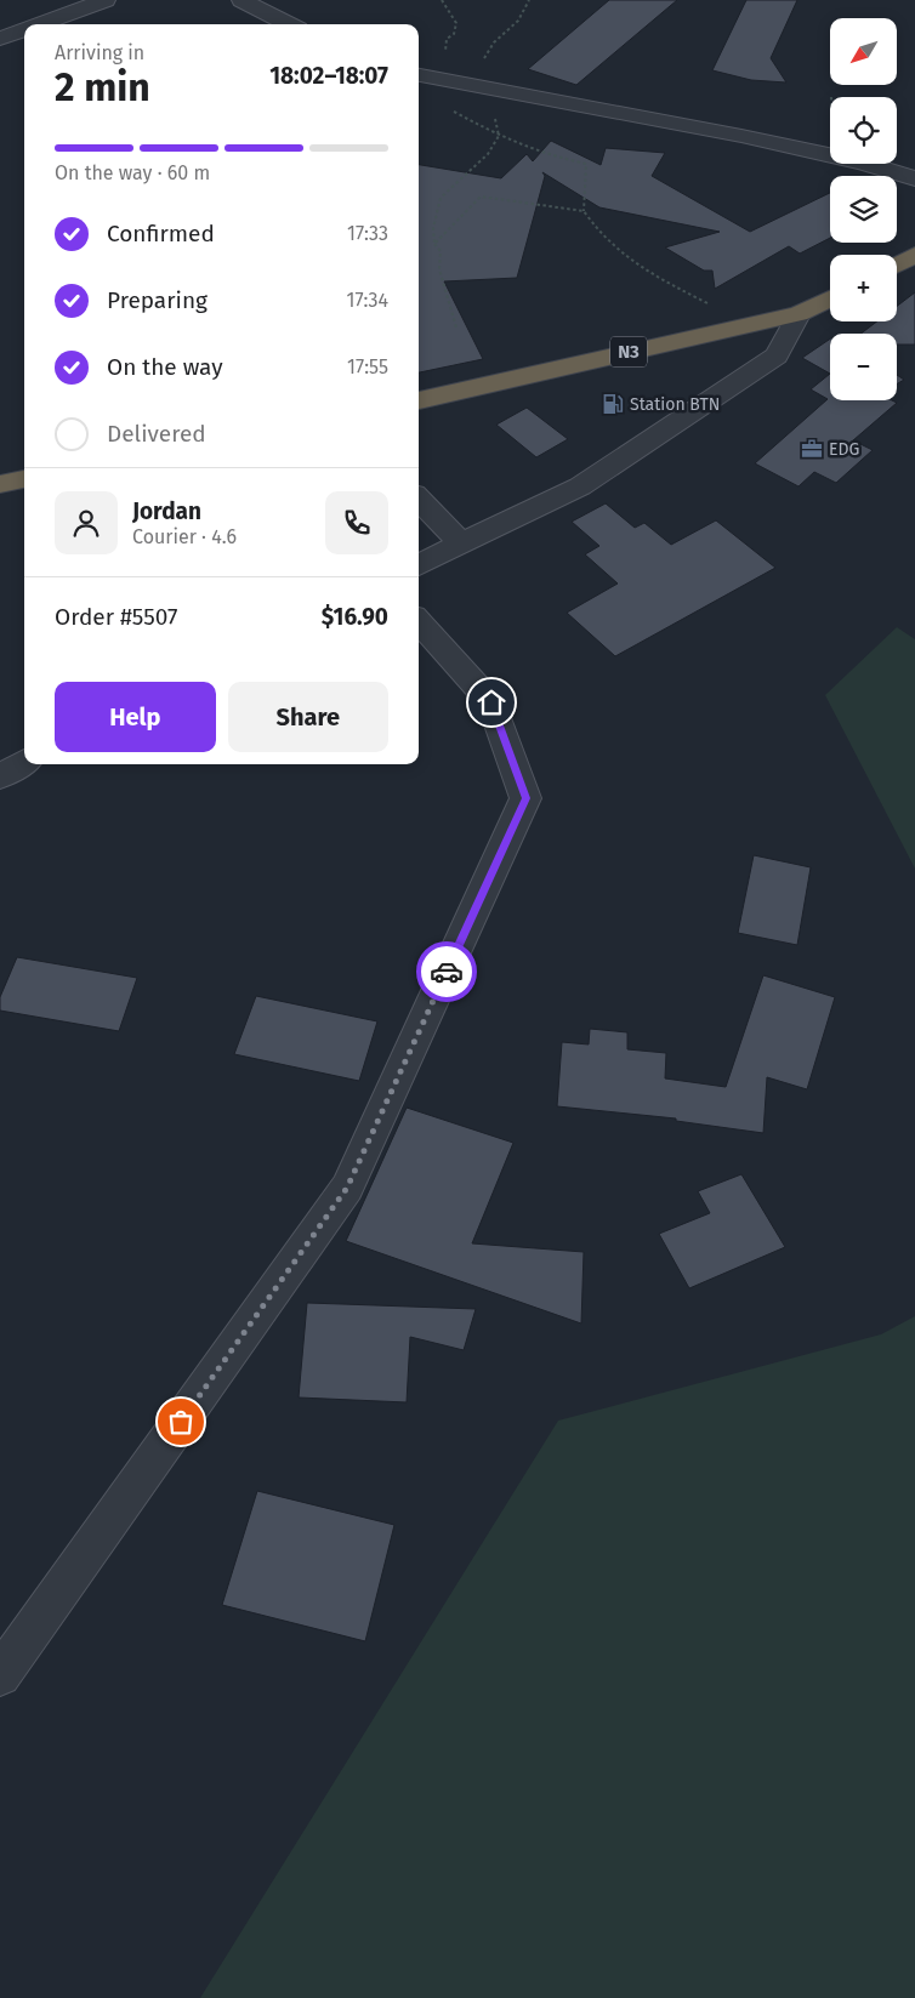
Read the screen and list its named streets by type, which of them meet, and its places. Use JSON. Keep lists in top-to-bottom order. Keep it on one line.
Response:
{"streets":{"highway":["N3"]},"places":{"fuel station":["Station BTN"],"office":["EDG"]},"north":"bottom left","page":{"map_buttons":["+","−"],"heading":["2 min","Arriving in","18:02–18:07"],"panel":["Jordan","Courier · 4.6","Order #5507","$16.90"],"bar":"On the way · 60 m","list":[["Confirmed","17:33"],["Preparing","17:34"],["On the way","17:55"],"Delivered"],"buttons":["Help","Share"]}}
